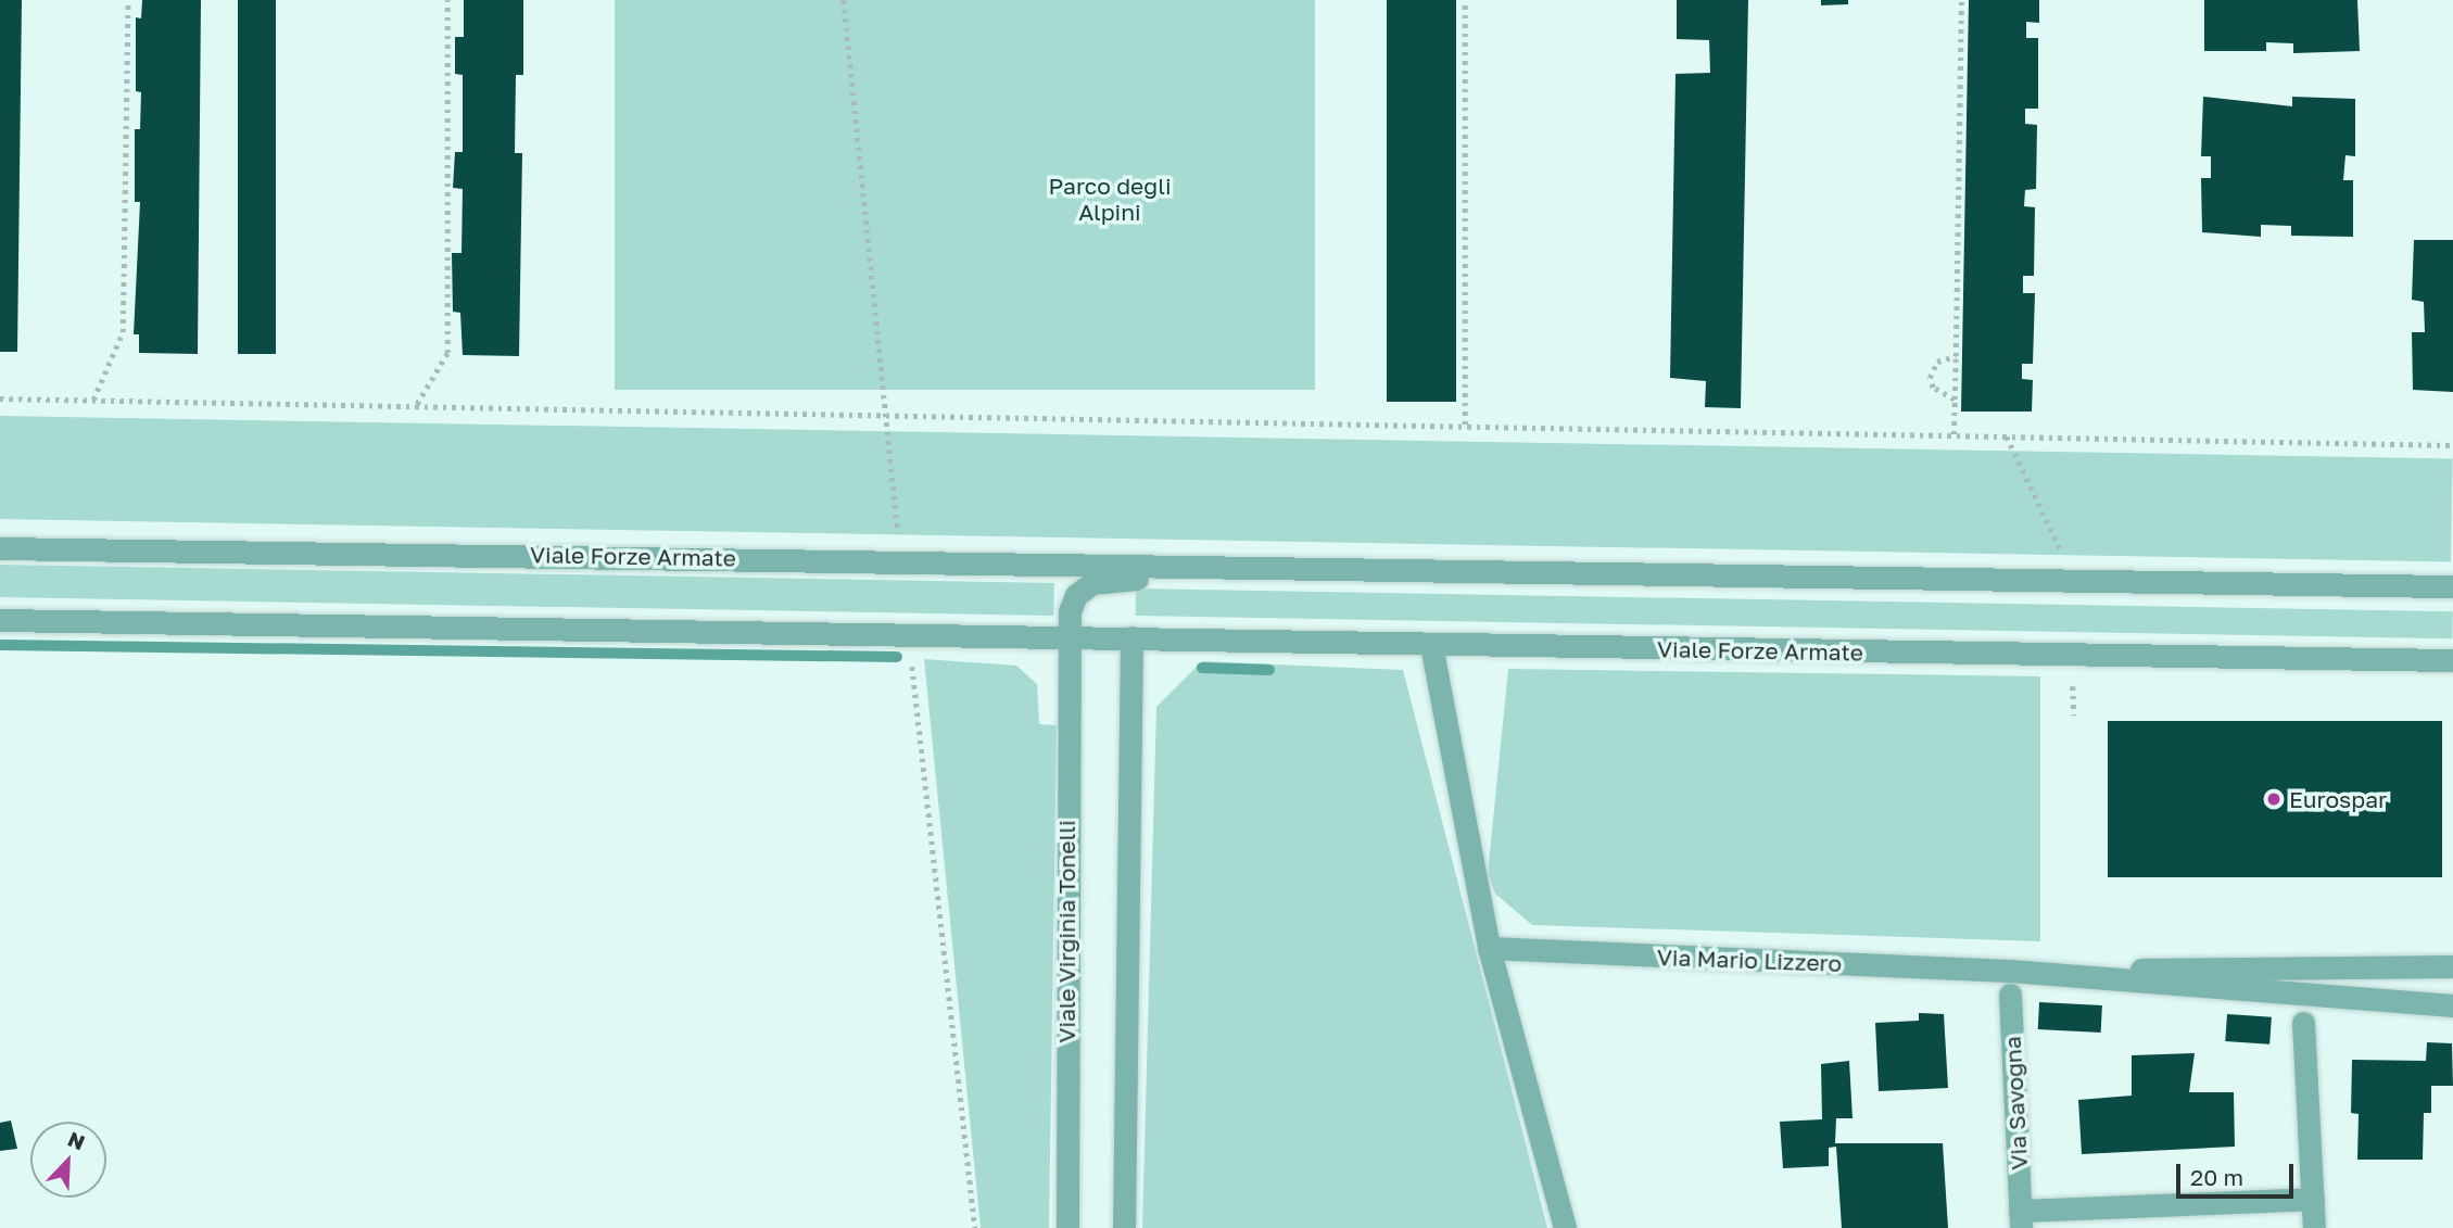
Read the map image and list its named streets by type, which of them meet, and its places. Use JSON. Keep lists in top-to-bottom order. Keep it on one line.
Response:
{"streets":{"street":["Viale Forze Armate","Viale Virginia Tonelli","Via Mario Lizzero","Via Savogna"]},"crossings":[["Viale Forze Armate","Viale Virginia Tonelli"]],"parks":["Parco degli Alpini"],"places":["Eurospar"],"scale_bar":"20 m","north":"top right"}
